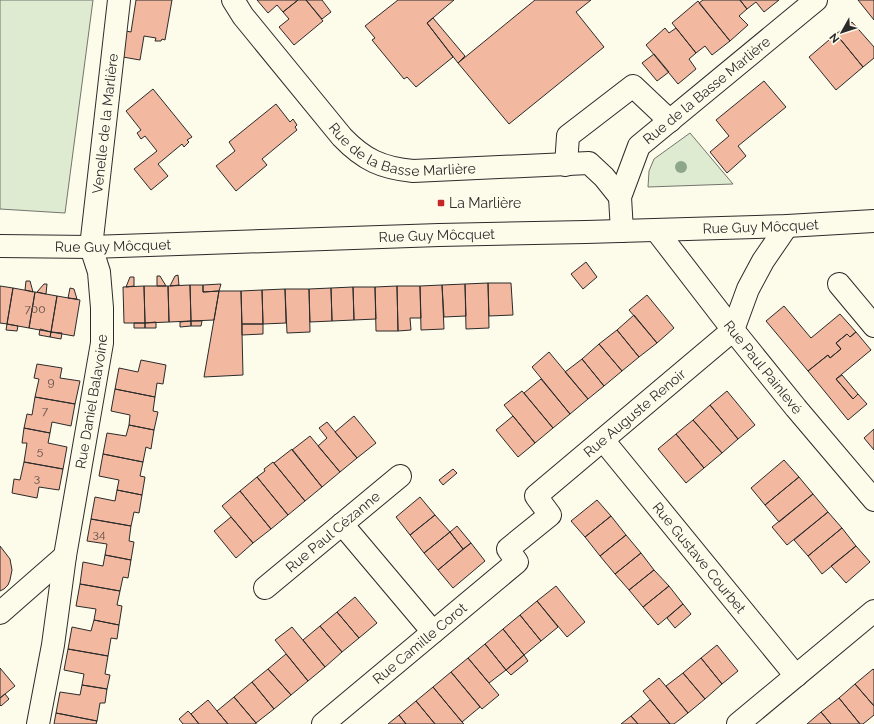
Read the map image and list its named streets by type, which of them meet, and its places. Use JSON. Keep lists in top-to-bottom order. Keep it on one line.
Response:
{"streets":{"street":["Rue de la Basse Marlière","Venelle de la Marlière","Rue Guy Môcquet","Rue Paul Painlevé","Rue Daniel Balavoine","Rue Auguste Renoir","Rue Paul Cézanne","Rue Gustave Courbet","Rue Camille Corot"]},"crossings":[["Rue de la Basse Marlière","Rue Guy Môcquet"],["Venelle de la Marlière","Rue Guy Môcquet"],["Venelle de la Marlière","Rue Daniel Balavoine"],["Rue Guy Môcquet","Rue Paul Painlevé"],["Rue Guy Môcquet","Rue Daniel Balavoine"],["Rue Paul Painlevé","Rue Auguste Renoir"],["Rue Auguste Renoir","Rue Gustave Courbet"],["Rue Auguste Renoir","Rue Camille Corot"]],"places":{"transit":["La Marlière"]},"house_numbers":["700","9","7","5","3","34"],"north":"bottom left"}
